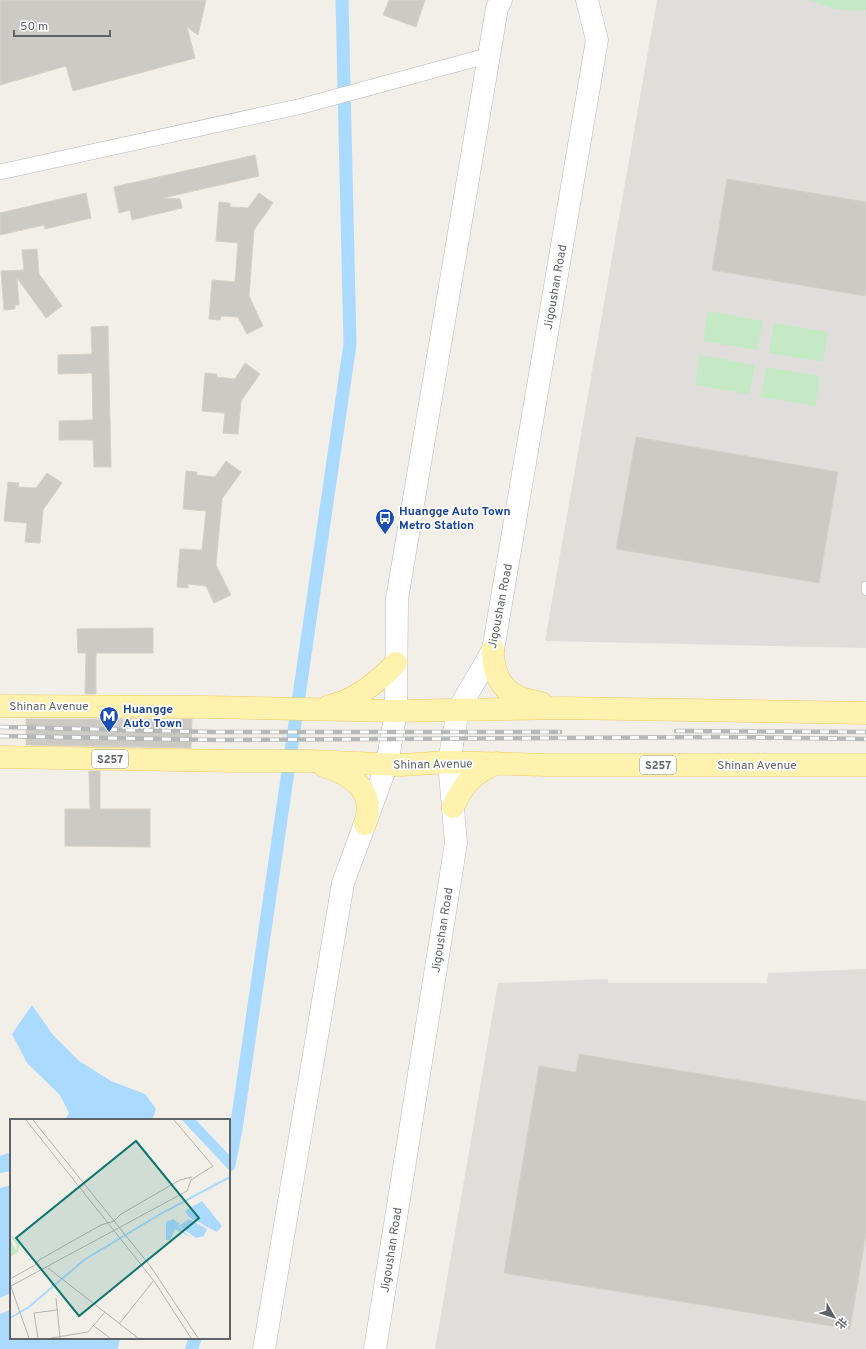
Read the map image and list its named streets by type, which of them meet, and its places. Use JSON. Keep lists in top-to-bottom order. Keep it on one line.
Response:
{"streets":{"main road":["Jigoushan Road","Shinan Avenue","S257"]},"crossings":[["Jigoushan Road","Shinan Avenue"]],"places":{"bus stop":["Huangge Auto Town Metro Station"],"metro station":["Huangge Auto Town"]},"scale_bar":"50 m","north":"bottom right"}
